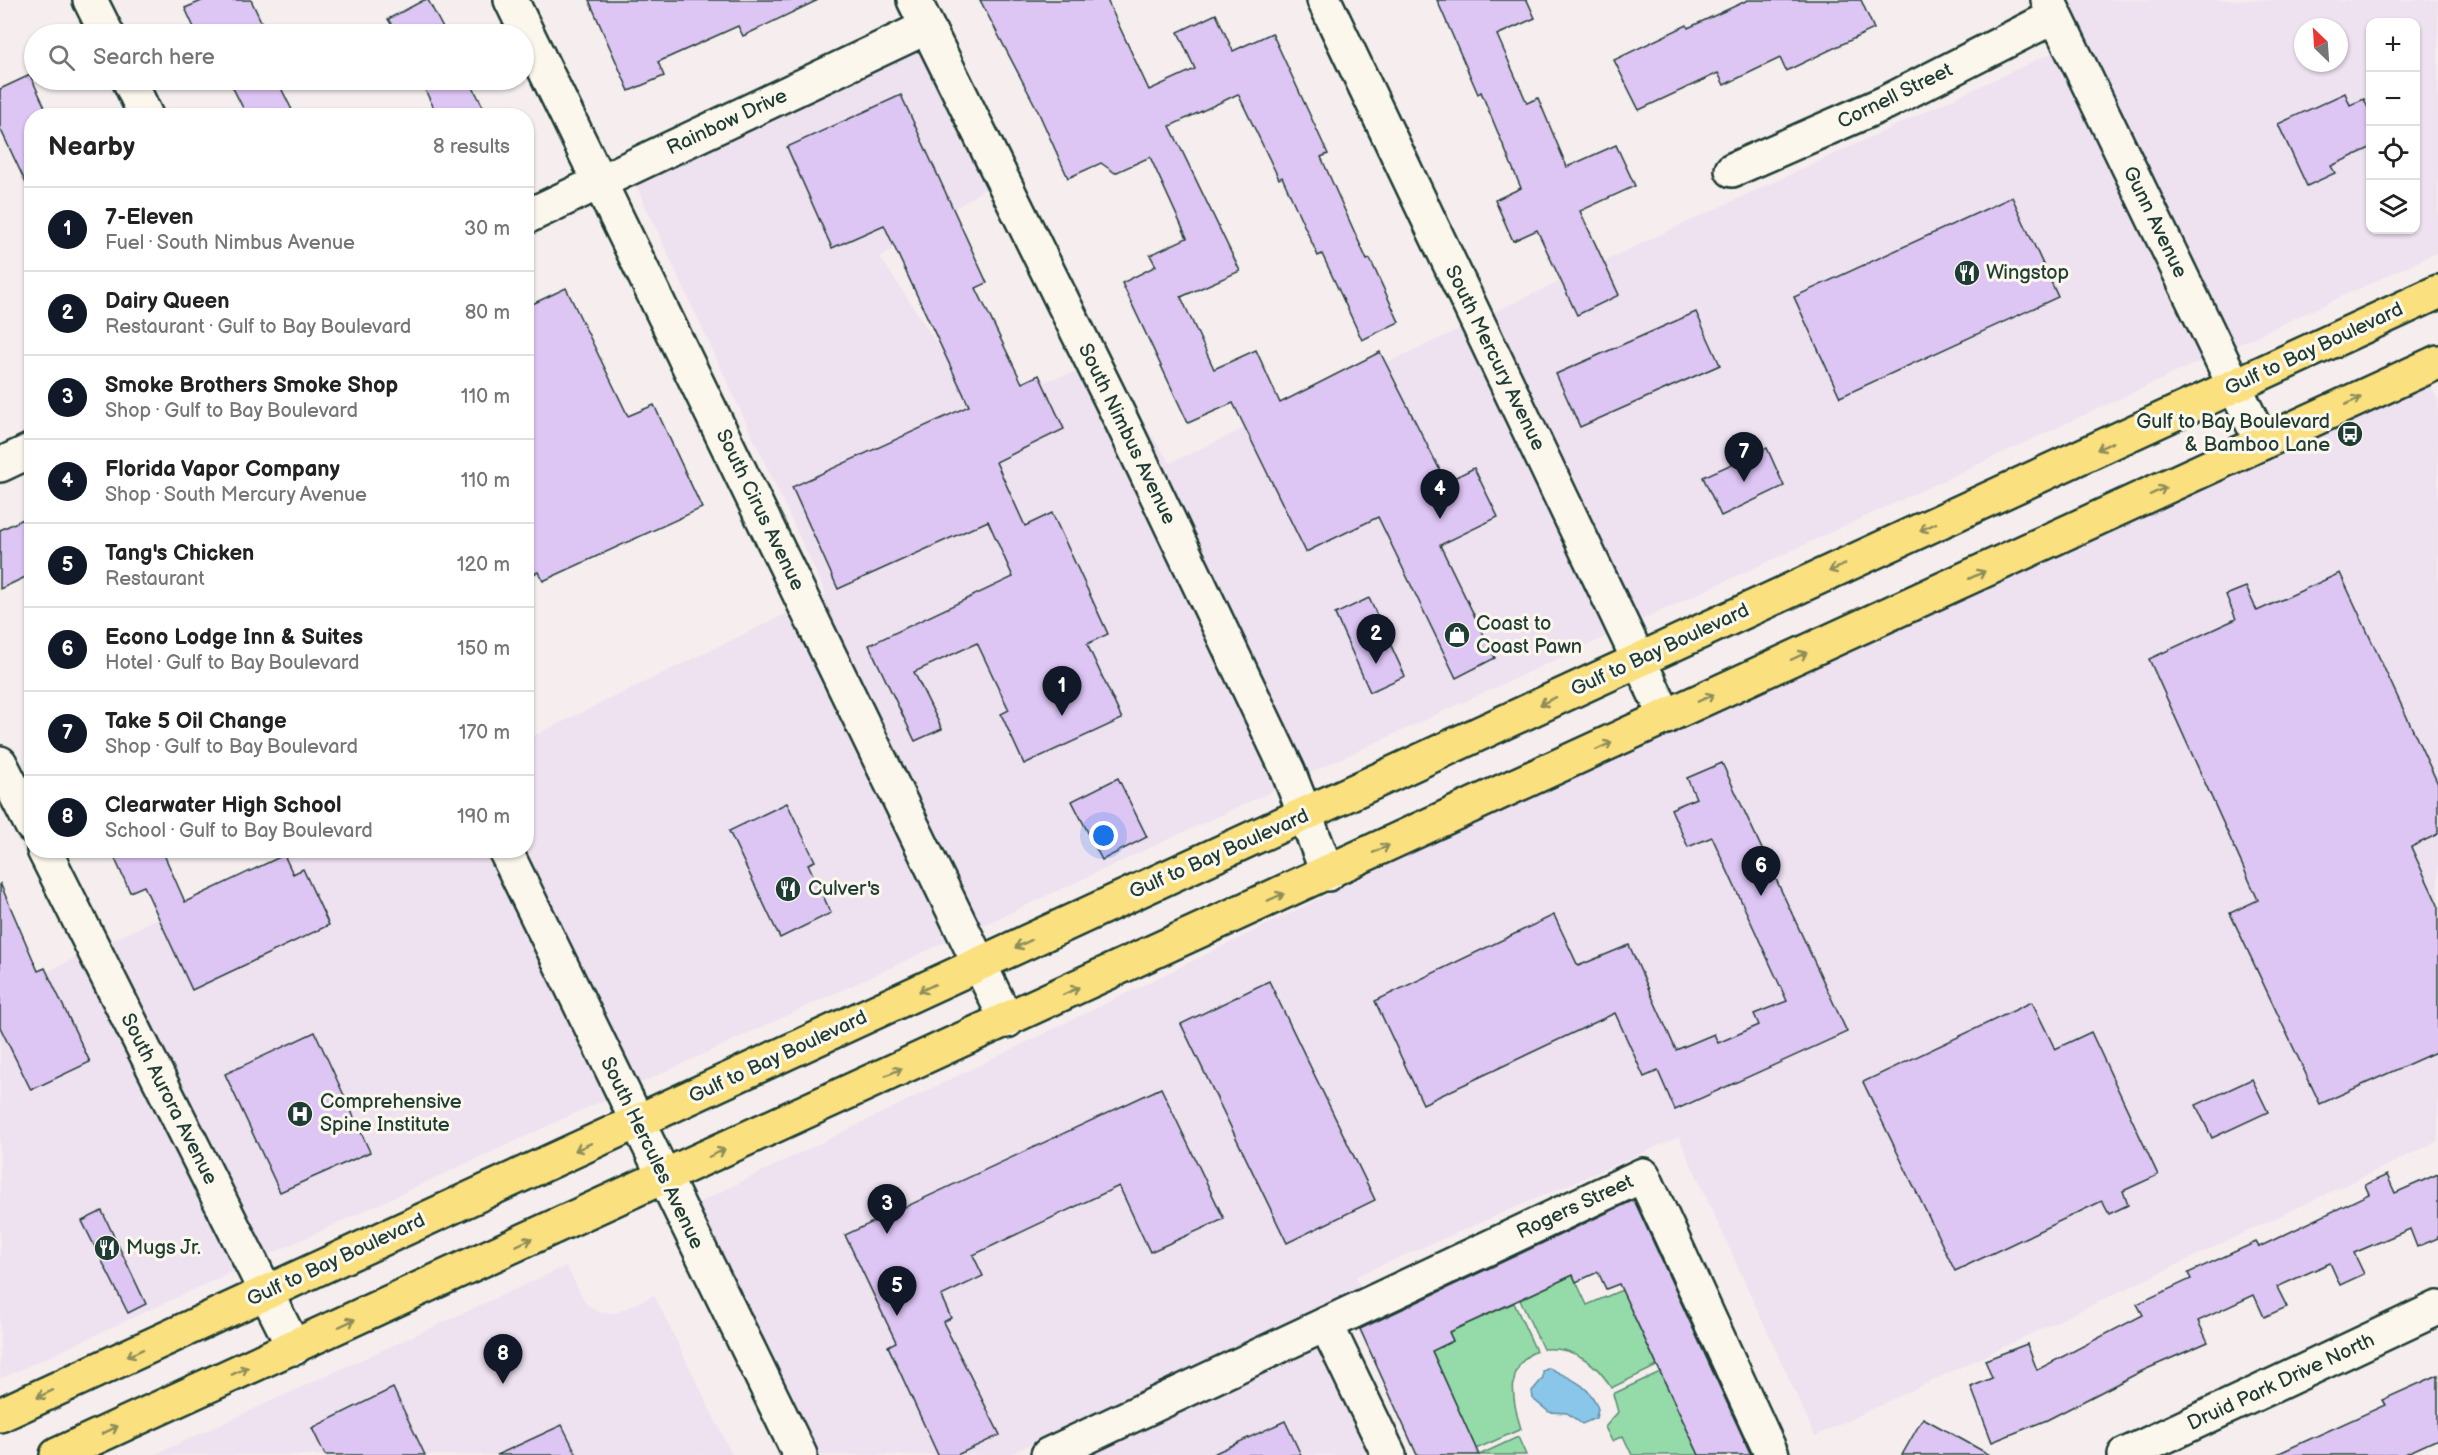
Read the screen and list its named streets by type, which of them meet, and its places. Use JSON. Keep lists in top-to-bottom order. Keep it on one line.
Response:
{"streets":{"main road":["Gulf to Bay Boulevard"],"street":["Cornell Street","Rainbow Drive","Gunn Avenue","South Mercury Avenue","South Nimbus Avenue","South Cirus Avenue","South Aurora Avenue","South Hercules Avenue","Rogers Street","Druid Park Drive North"]},"crossings":[["Cornell Street","Gunn Avenue"],["Rainbow Drive","South Nimbus Avenue"],["Rainbow Drive","South Cirus Avenue"],["Gunn Avenue","Gulf to Bay Boulevard"],["Gulf to Bay Boulevard","South Mercury Avenue"],["Gulf to Bay Boulevard","South Nimbus Avenue"],["Gulf to Bay Boulevard","South Cirus Avenue"],["Gulf to Bay Boulevard","South Aurora Avenue"],["Gulf to Bay Boulevard","South Hercules Avenue"]],"places":{"restaurant":["Wingstop","Culver's","Mugs Jr."],"bus stop":["Gulf to Bay Boulevard & Bamboo Lane"],"shop":["Coast to Coast Pawn"],"hospital":["Comprehensive Spine Institute"]},"north":"top left","page":{"map_buttons":["+","−"],"search":"Search here","heading":["Nearby","8 results"],"list":[{"mark":"1","name":"7-Eleven","note":"Fuel · South Nimbus Avenue","value":"30 m"},{"mark":"2","name":"Dairy Queen","note":"Restaurant · Gulf to Bay Boulevard","value":"80 m"},{"mark":"3","name":"Smoke Brothers Smoke Shop","note":"Shop · Gulf to Bay Boulevard","value":"110 m"},{"mark":"4","name":"Florida Vapor Company","note":"Shop · South Mercury Avenue","value":"110 m"},{"mark":"5","name":"Tang's Chicken","note":"Restaurant","value":"120 m"},{"mark":"6","name":"Econo Lodge Inn & Suites","note":"Hotel · Gulf to Bay Boulevard","value":"150 m"},{"mark":"7","name":"Take 5 Oil Change","note":"Shop · Gulf to Bay Boulevard","value":"170 m"},{"mark":"8","name":"Clearwater High School","note":"School · Gulf to Bay Boulevard","value":"190 m"}],"pins":["7","4","2","1","6","3","5","8"]}}
